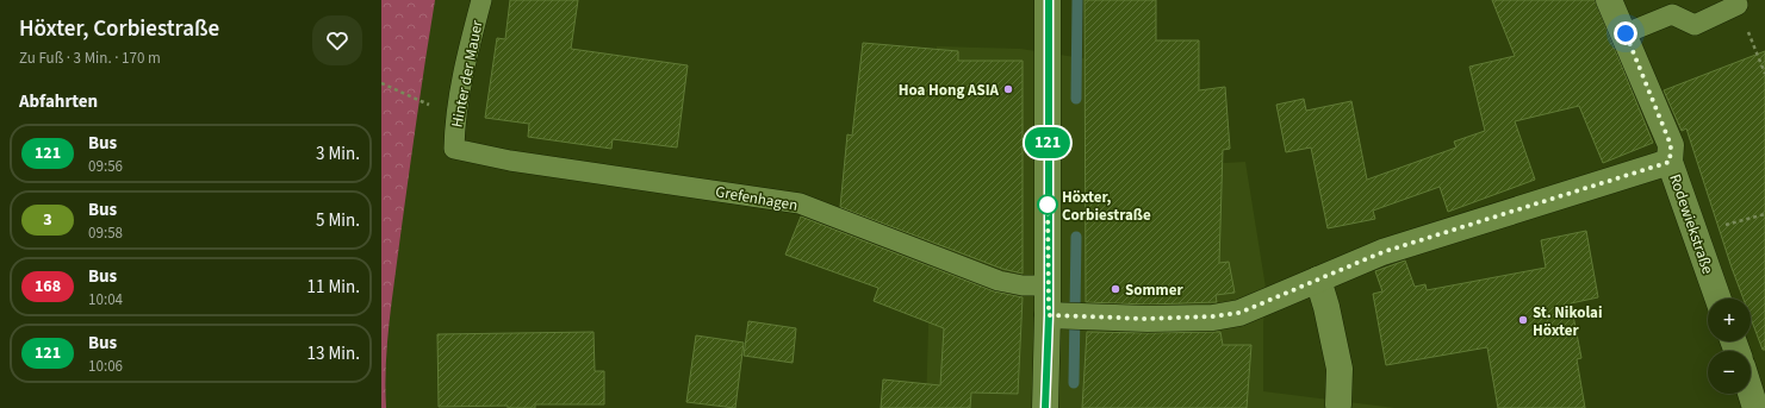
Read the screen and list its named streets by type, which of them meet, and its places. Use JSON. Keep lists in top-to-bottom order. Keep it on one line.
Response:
{"streets":{"street":["Rodewiekstraße"],"lane":["Hinter der Mauer","Grefenhagen"]},"crossings":[["Hinter der Mauer","Grefenhagen"]],"places":["Hoa Hong ASIA","Höxter, Corbiestraße","Sommer","St. Nikolai Höxter"],"lines":["bus line 121"],"page":{"heading":[["Höxter, Corbiestraße","Zu Fuß · 3 Min. · 170 m"],"Abfahrten"],"on_map":"121","list":[{"mark":"121","name":"Bus","note":"09:56","value":"3 Min."},{"mark":"3","name":"Bus","note":"09:58","value":"5 Min."},{"mark":"168","name":"Bus","note":"10:04","value":"11 Min."},{"mark":"121","name":"Bus","note":"10:06","value":"13 Min."}],"map_buttons":["+","−"]}}
